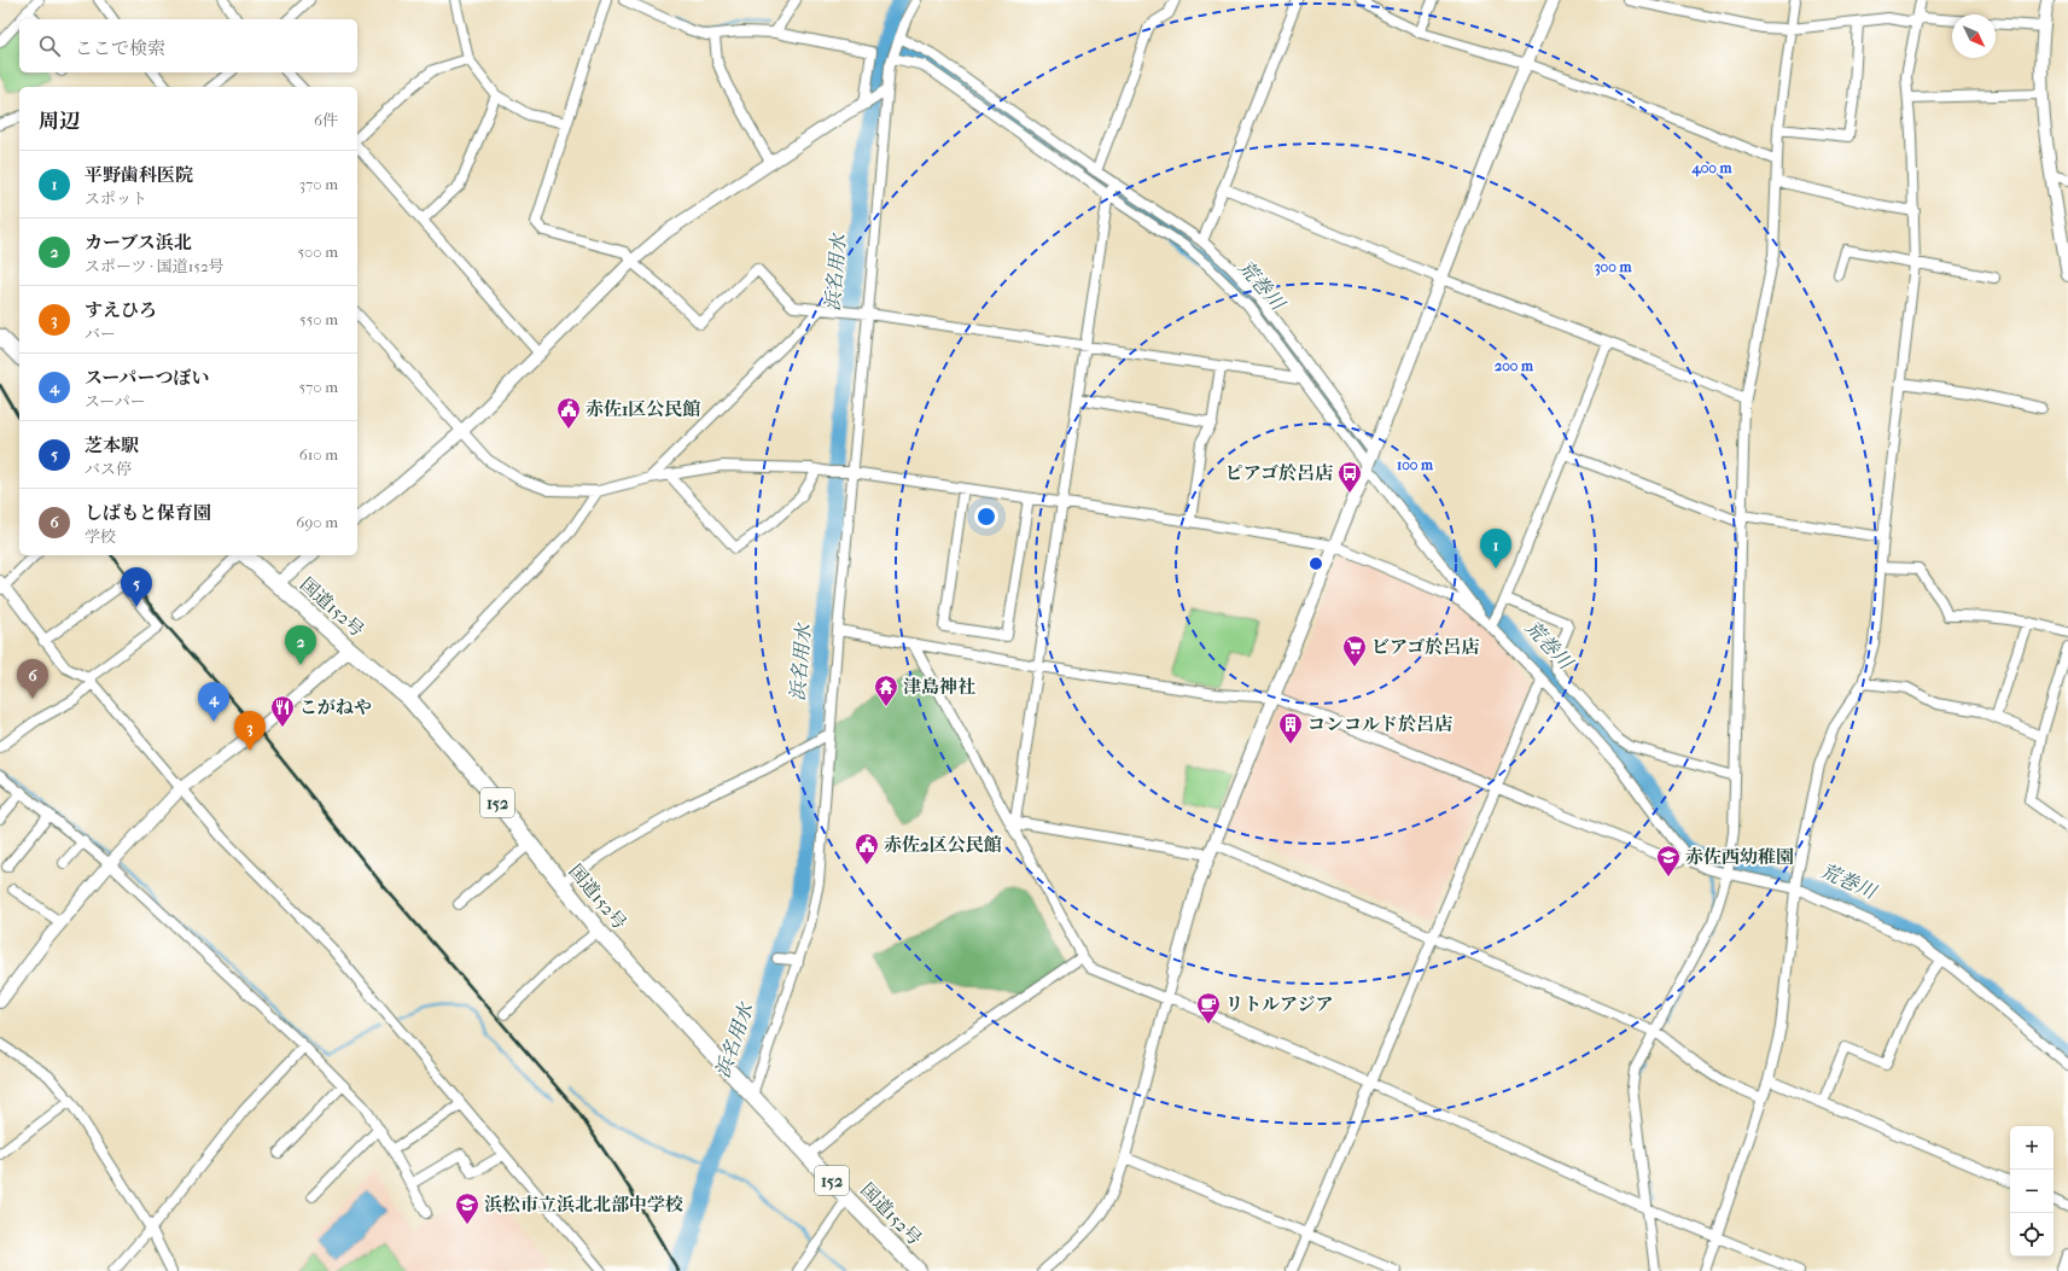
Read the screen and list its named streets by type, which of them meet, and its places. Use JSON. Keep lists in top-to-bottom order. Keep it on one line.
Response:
{"streets":{"highway":["国道152号","152"]},"water":["浜名用水","荒巻川"],"places":{"public building":["赤佐1区公民館","赤佐2区公民館"],"bus stop":["ピアゴ於呂店"],"supermarket":["ビアゴ於呂店"],"temple":["津島神社"],"restaurant":["こがねや"],"building":["コンコルド於呂店"],"school or university":["赤佐西幼稚園","浜松市立浜北北部中学校"],"cafe":["リトルアジア"]},"north":"bottom right","page":{"search":"ここで検索","heading":["周辺","6件"],"list":[{"mark":"1","name":"平野歯科医院","note":"スポット","value":"370 m"},{"mark":"2","name":"カーブス浜北","note":"スポーツ · 国道152号","value":"500 m"},{"mark":"3","name":"すえひろ","note":"バー","value":"550 m"},{"mark":"4","name":"スーパーつぼい","note":"スーパー","value":"570 m"},{"mark":"5","name":"芝本駅","note":"バス停","value":"610 m"},{"mark":"6","name":"しばもと保育園","note":"学校","value":"690 m"}],"pins":["1","5","2","6","4","3"],"map_buttons":["+","−"]},"rings":["400 m","300 m","200 m","100 m"]}
